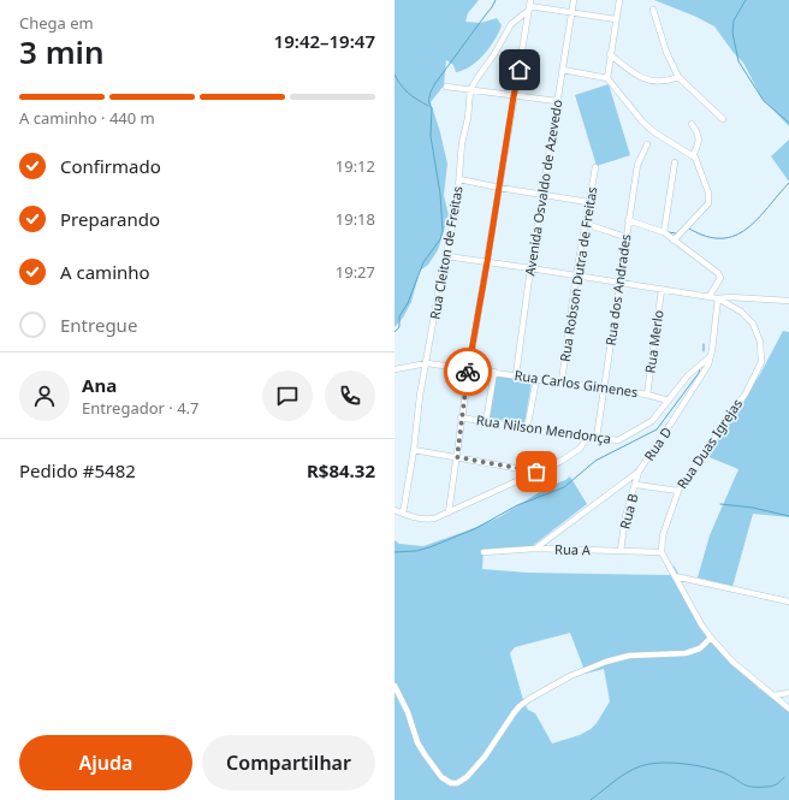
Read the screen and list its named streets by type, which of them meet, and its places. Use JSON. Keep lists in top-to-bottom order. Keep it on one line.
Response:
{"streets":{"street":["Avenida Osvaldo de Azevedo","Rua Cleiton de Freitas","Rua Robson Dutra de Freitas","Rua dos Andrades","Rua Merlo","Rua Carlos Gimenes","Rua Nilson Mendonça","Rua D","Rua Duas Igrejas","Rua B","Rua A"]},"crossings":[["Avenida Osvaldo de Azevedo","Rua Carlos Gimenes"],["Rua Cleiton de Freitas","Rua Carlos Gimenes"],["Rua Robson Dutra de Freitas","Rua Carlos Gimenes"],["Rua dos Andrades","Rua Carlos Gimenes"],["Rua dos Andrades","Rua Nilson Mendonça"],["Rua Merlo","Rua Carlos Gimenes"],["Rua Carlos Gimenes","Rua Nilson Mendonça"],["Rua D","Rua Duas Igrejas"],["Rua D","Rua B"],["Rua D","Rua A"],["Rua Duas Igrejas","Rua A"],["Rua B","Rua A"]],"page":{"heading":["3 min","Chega em","19:42–19:47"],"panel":["Ana","Entregador · 4.7","Pedido #5482","R$84.32"],"bar":"A caminho · 440 m","list":[["Confirmado","19:12"],["Preparando","19:18"],["A caminho","19:27"],"Entregue"],"buttons":["Ajuda","Compartilhar"]}}
